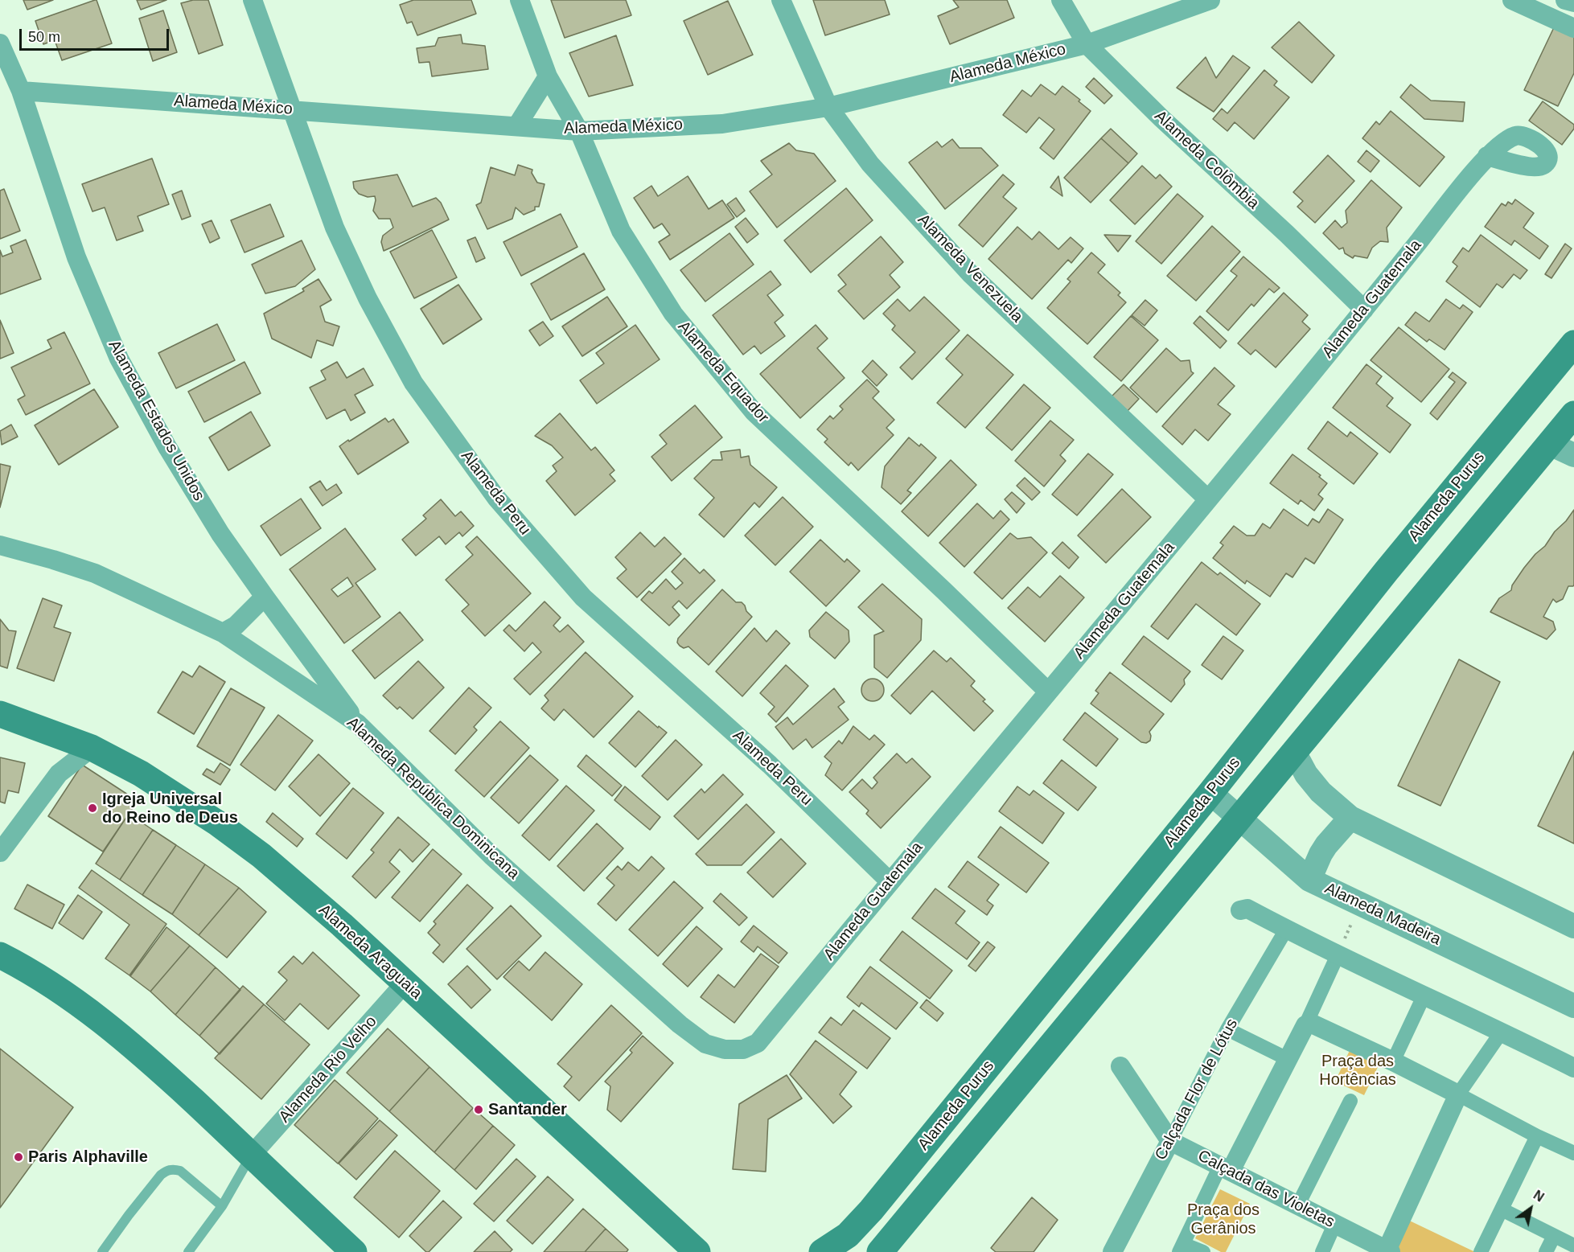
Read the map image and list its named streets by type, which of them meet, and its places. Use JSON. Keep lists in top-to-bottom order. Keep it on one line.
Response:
{"streets":{"main road":["Alameda Purus","Alameda Araguaia"],"street":["Alameda México","Alameda Colômbia","Alameda Venezuela","Alameda Guatemala","Alameda Equador","Alameda Estados Unidos","Alameda Peru","Alameda República Dominicana","Alameda Madeira","Alameda Rio Velho","Calçada Flor de Lótus","Calçada das Violetas"]},"crossings":[["Alameda México","Alameda Colômbia"],["Alameda México","Alameda Venezuela"],["Alameda México","Alameda Equador"],["Alameda México","Alameda Estados Unidos"],["Alameda México","Alameda Peru"],["Alameda Colômbia","Alameda Guatemala"],["Alameda Venezuela","Alameda Guatemala"],["Alameda Guatemala","Alameda Equador"],["Alameda Guatemala","Alameda Peru"],["Alameda Guatemala","Alameda República Dominicana"],["Alameda Estados Unidos","Alameda República Dominicana"],["Alameda Purus","Alameda Madeira"],["Alameda Araguaia","Alameda Rio Velho"],["Calçada Flor de Lótus","Calçada das Violetas"]],"parks":["Praça das Hortências","Praça dos Gerânios"],"places":["Igreja Universal do Reino de Deus","Santander","Paris Alphaville"],"scale_bar":"50 m","north":"top right"}
